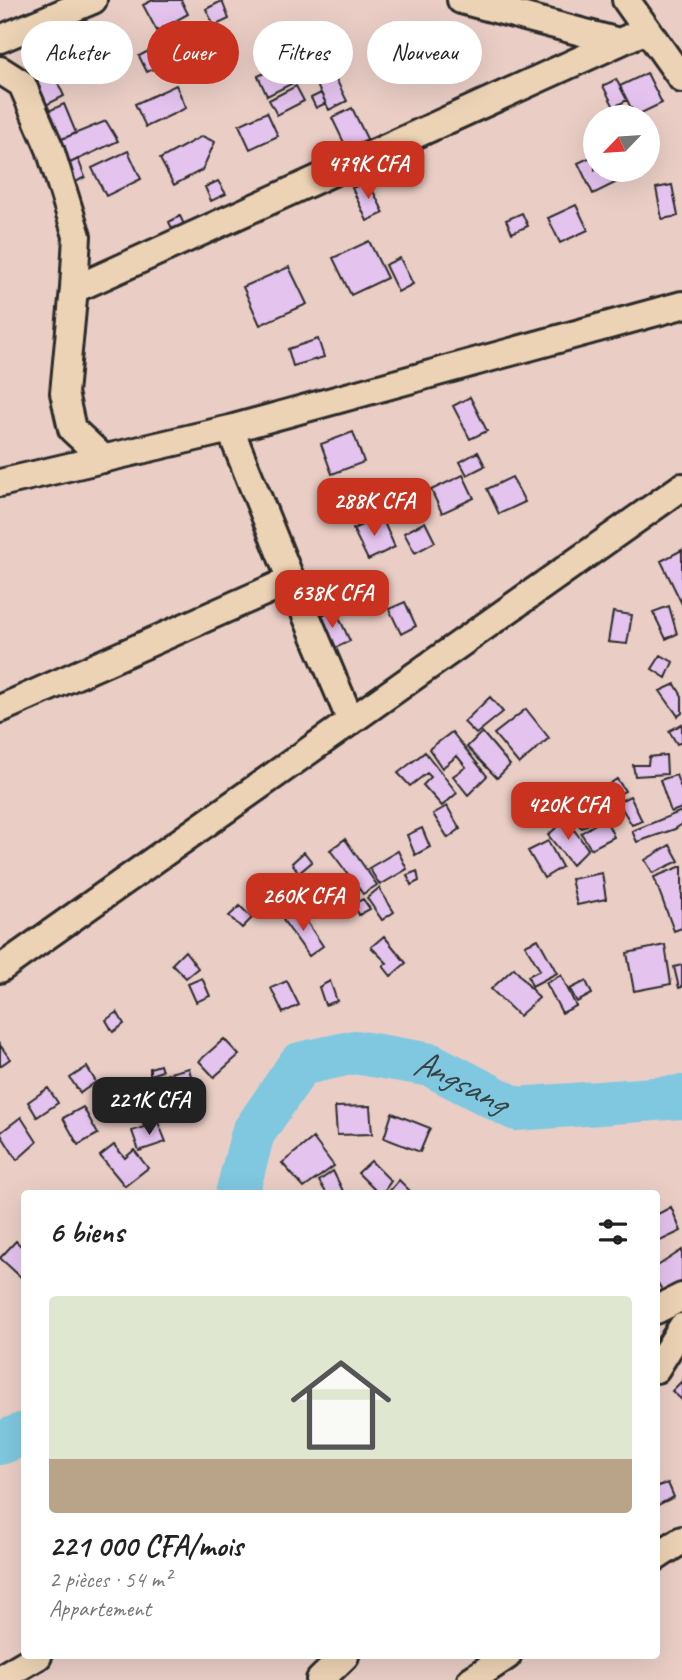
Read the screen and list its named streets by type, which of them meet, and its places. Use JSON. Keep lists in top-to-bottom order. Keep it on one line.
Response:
{"water":["Angsang"],"north":"bottom left","page":{"chip":["Acheter","Louer","Filtres","Nouveau"],"price":["479K CFA","288K CFA","638K CFA","420K CFA","260K CFA","221K CFA"],"heading":"6 biens","list":[{"name":"221 000 CFA/mois","note":"2 pièces · 54 m² · Appartement"}]}}
